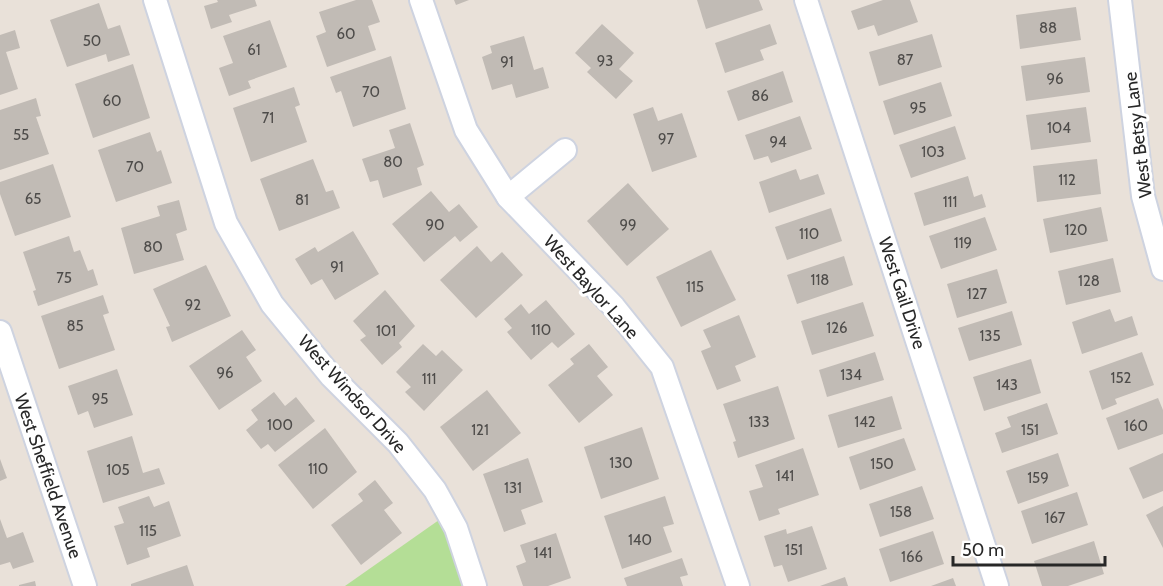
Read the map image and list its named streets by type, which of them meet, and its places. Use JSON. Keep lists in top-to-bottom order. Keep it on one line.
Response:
{"streets":{"street":["West Betsy Lane","West Baylor Lane","West Gail Drive","West Windsor Drive","West Sheffield Avenue"]},"house_numbers":["88","60","50","61","87","93","91","96","70","86","60","95","71","104","55","97","94","103","80","70","112","65","81","111","90","99","120","110","119","80","91","75","118","128","115","127","92","85","126","110","101","135","96","134","152","111","143","95","133","142","100","160","121","151","130","150","110","105","141","159","131","158","167","115","140","151","141","166"],"scale_bar":"50 m"}
